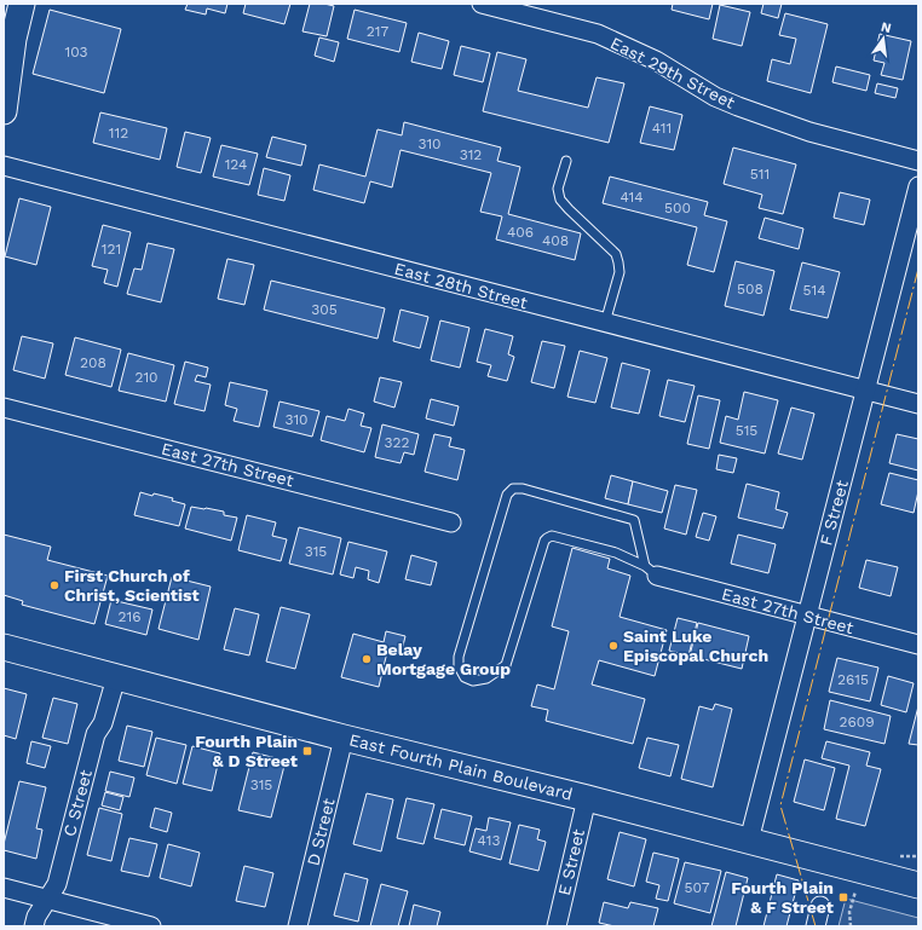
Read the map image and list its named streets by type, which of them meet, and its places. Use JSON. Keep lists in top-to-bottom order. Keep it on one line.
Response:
{"streets":{"main road":["East Fourth Plain Boulevard"],"street":["East 29th Street","East 28th Street","East 27th Street","F Street","C Street","D Street","E Street"]},"crossings":[["East 28th Street","F Street"],["East 27th Street","F Street"],["F Street","East Fourth Plain Boulevard"],["East Fourth Plain Boulevard","C Street"],["East Fourth Plain Boulevard","D Street"],["East Fourth Plain Boulevard","E Street"]],"places":{"other":["First Church of Christ, Scientist","Saint Luke Episcopal Church","Belay Mortgage Group"],"transit":["Fourth Plain & D Street","Fourth Plain & F Street"]},"house_numbers":["217","103","411","112","310","312","124","511","414","500","406","408","121","508","514","305","208","210","310","515","322","315","216","2615","2609","315","413","507"],"north":"top"}
